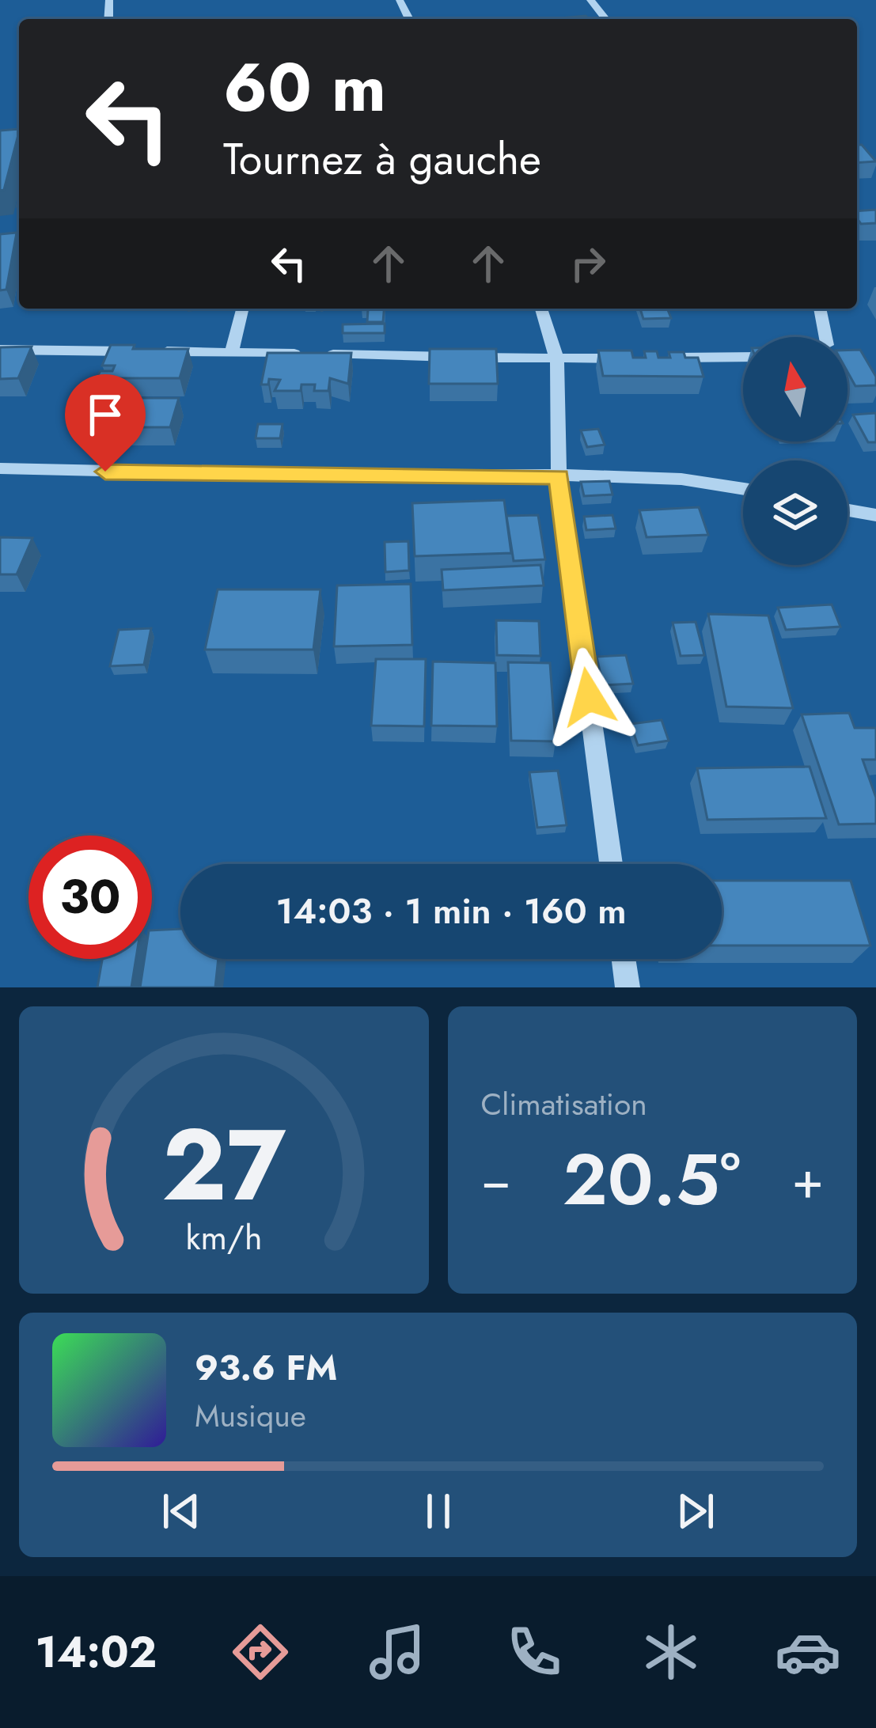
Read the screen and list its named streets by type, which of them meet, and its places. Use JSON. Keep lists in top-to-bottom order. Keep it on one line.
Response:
{"north":"top","page":{"turn":["60 m","Tournez à gauche"],"limit":"30","trip":"14:03 · 1 min · 160 m","tile":"Climatisation","heat":["−","20.5°","+"],"song":["93.6 FM","Musique"],"tabs":"14:02","gauge":["27","km/h"]}}
